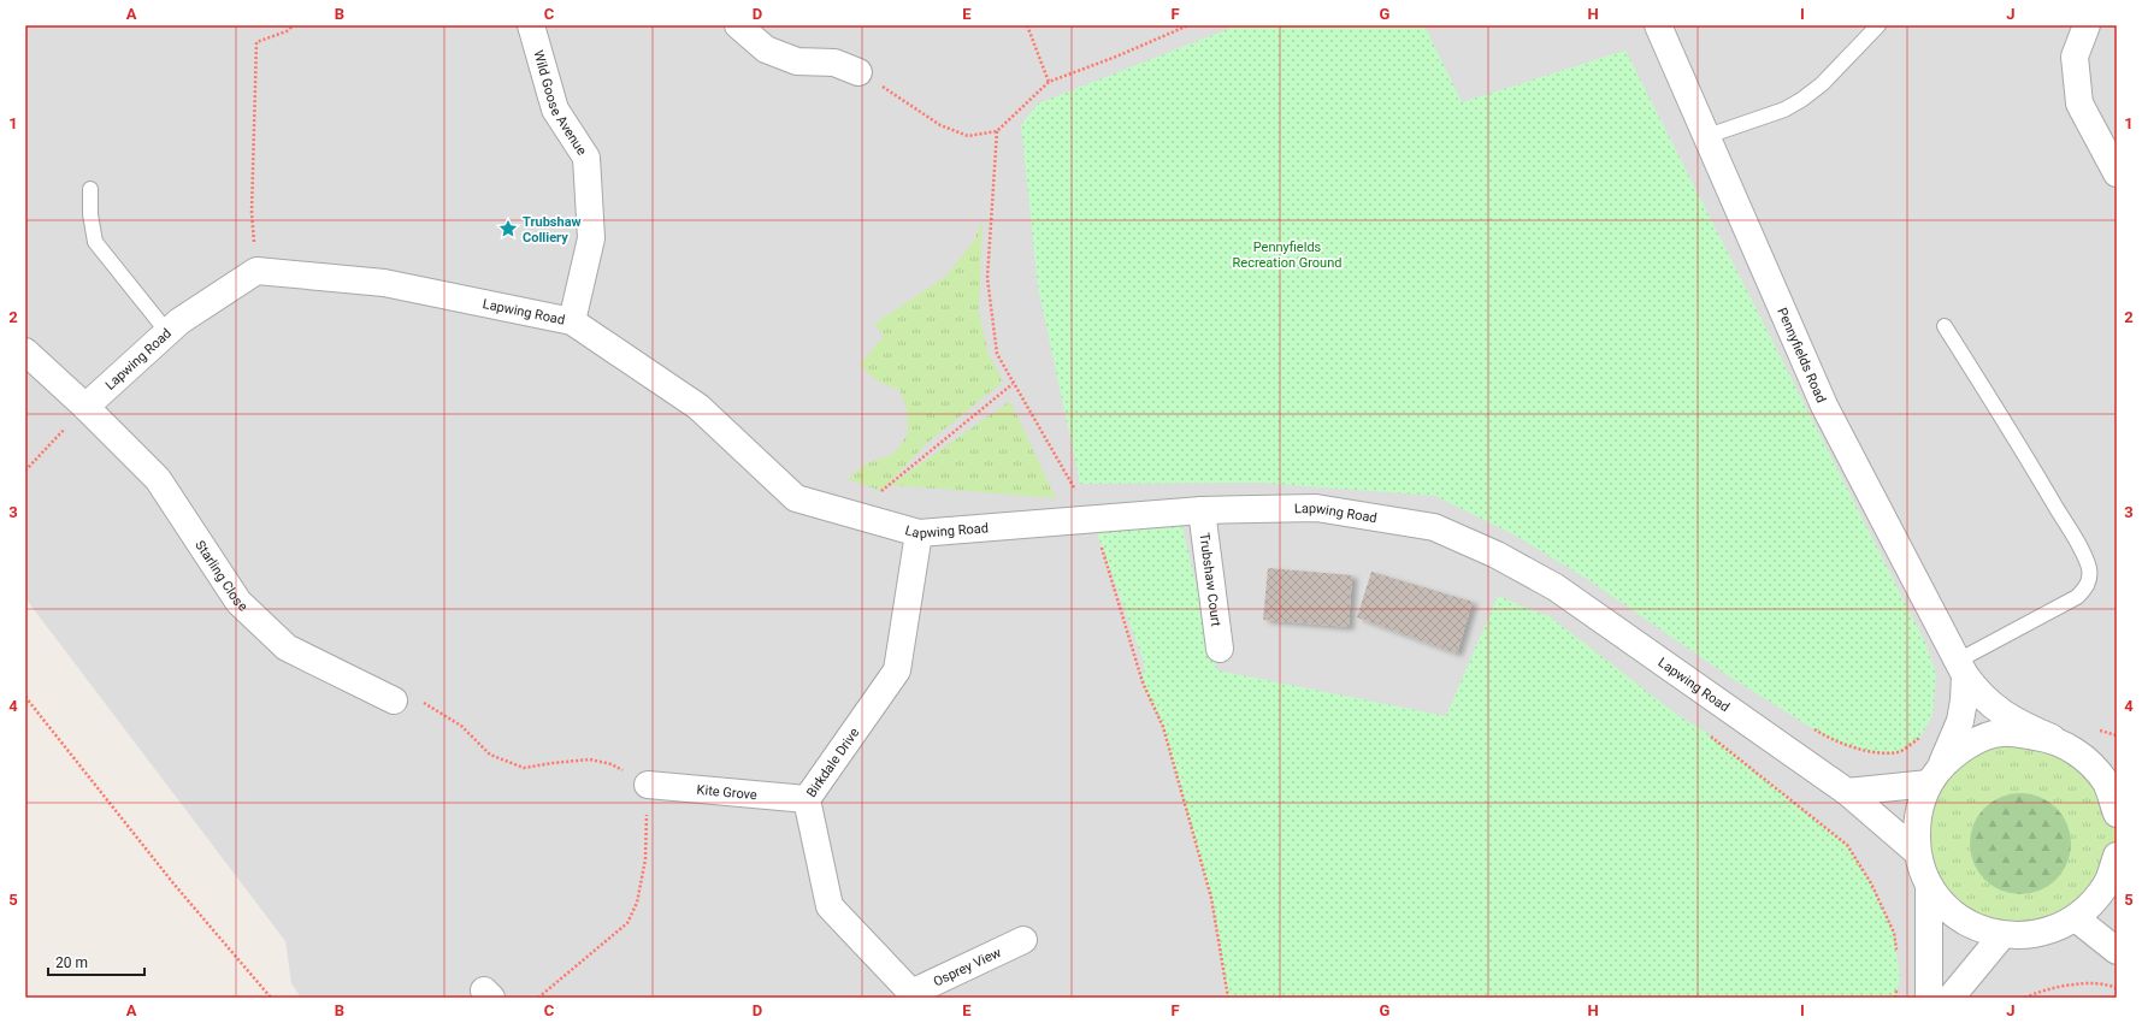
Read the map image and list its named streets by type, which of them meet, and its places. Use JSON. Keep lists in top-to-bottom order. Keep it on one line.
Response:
{"streets":{"street":["Wild Goose Avenue","Lapwing Road","Pennyfields Road","Starling Close","Trubshaw Court","Birkdale Drive","Kite Grove","Osprey View"]},"crossings":[["Wild Goose Avenue","Lapwing Road"],["Lapwing Road","Starling Close"],["Lapwing Road","Trubshaw Court"],["Lapwing Road","Birkdale Drive"],["Birkdale Drive","Kite Grove"],["Birkdale Drive","Osprey View"]],"parks":["Pennyfields Recreation Ground"],"places":{"place":["Trubshaw Colliery"]},"scale_bar":"20 m","grid":{"columns":["A","B","C","D","E","F","G","H","I","J"],"rows":["1","2","3","4","5"]}}
